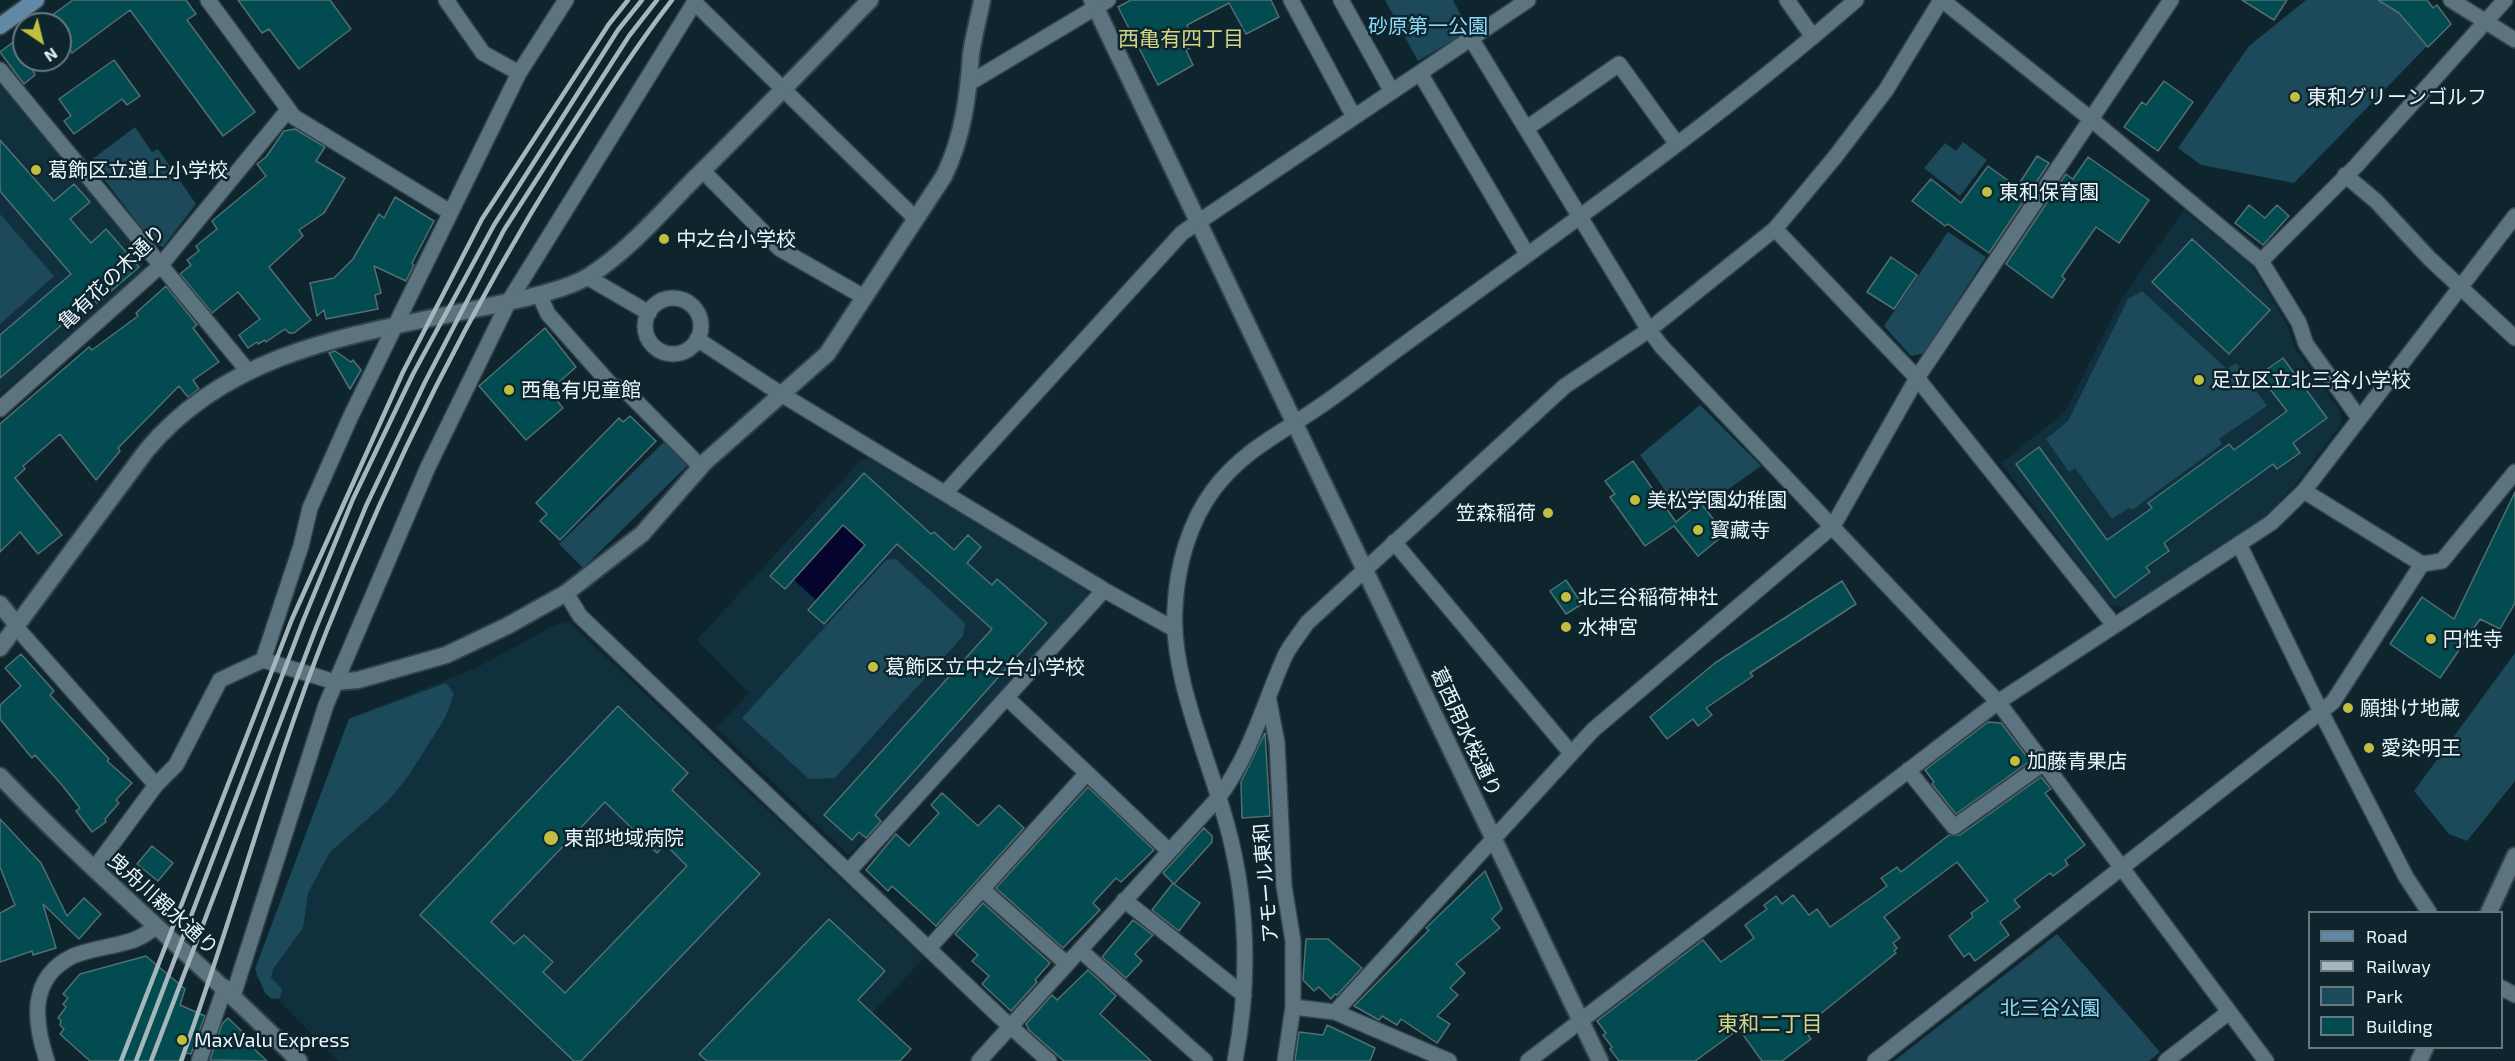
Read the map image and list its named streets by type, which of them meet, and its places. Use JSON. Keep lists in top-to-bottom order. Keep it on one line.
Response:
{"streets":{"street":["亀有花の木通り","葛西用水桜通り","アモール東和","曳舟川親水通り"]},"districts":["西亀有四丁目","東和二丁目"],"parks":["砂原第一公園","北三谷公園"],"places":["東和グリーンゴルフ","葛飾区立道上小学校","東和保育園","中之台小学校","足立区立北三谷小学校","西亀有児童館","美松学園幼稚園","笠森稲荷","寳藏寺","北三谷稲荷神社","水神宮","円性寺","葛飾区立中之台小学校","願掛け地蔵","愛染明王","加藤青果店","東部地域病院","MaxValu Express"],"legend":["Road","Railway","Park","Building"],"north":"bottom right"}
